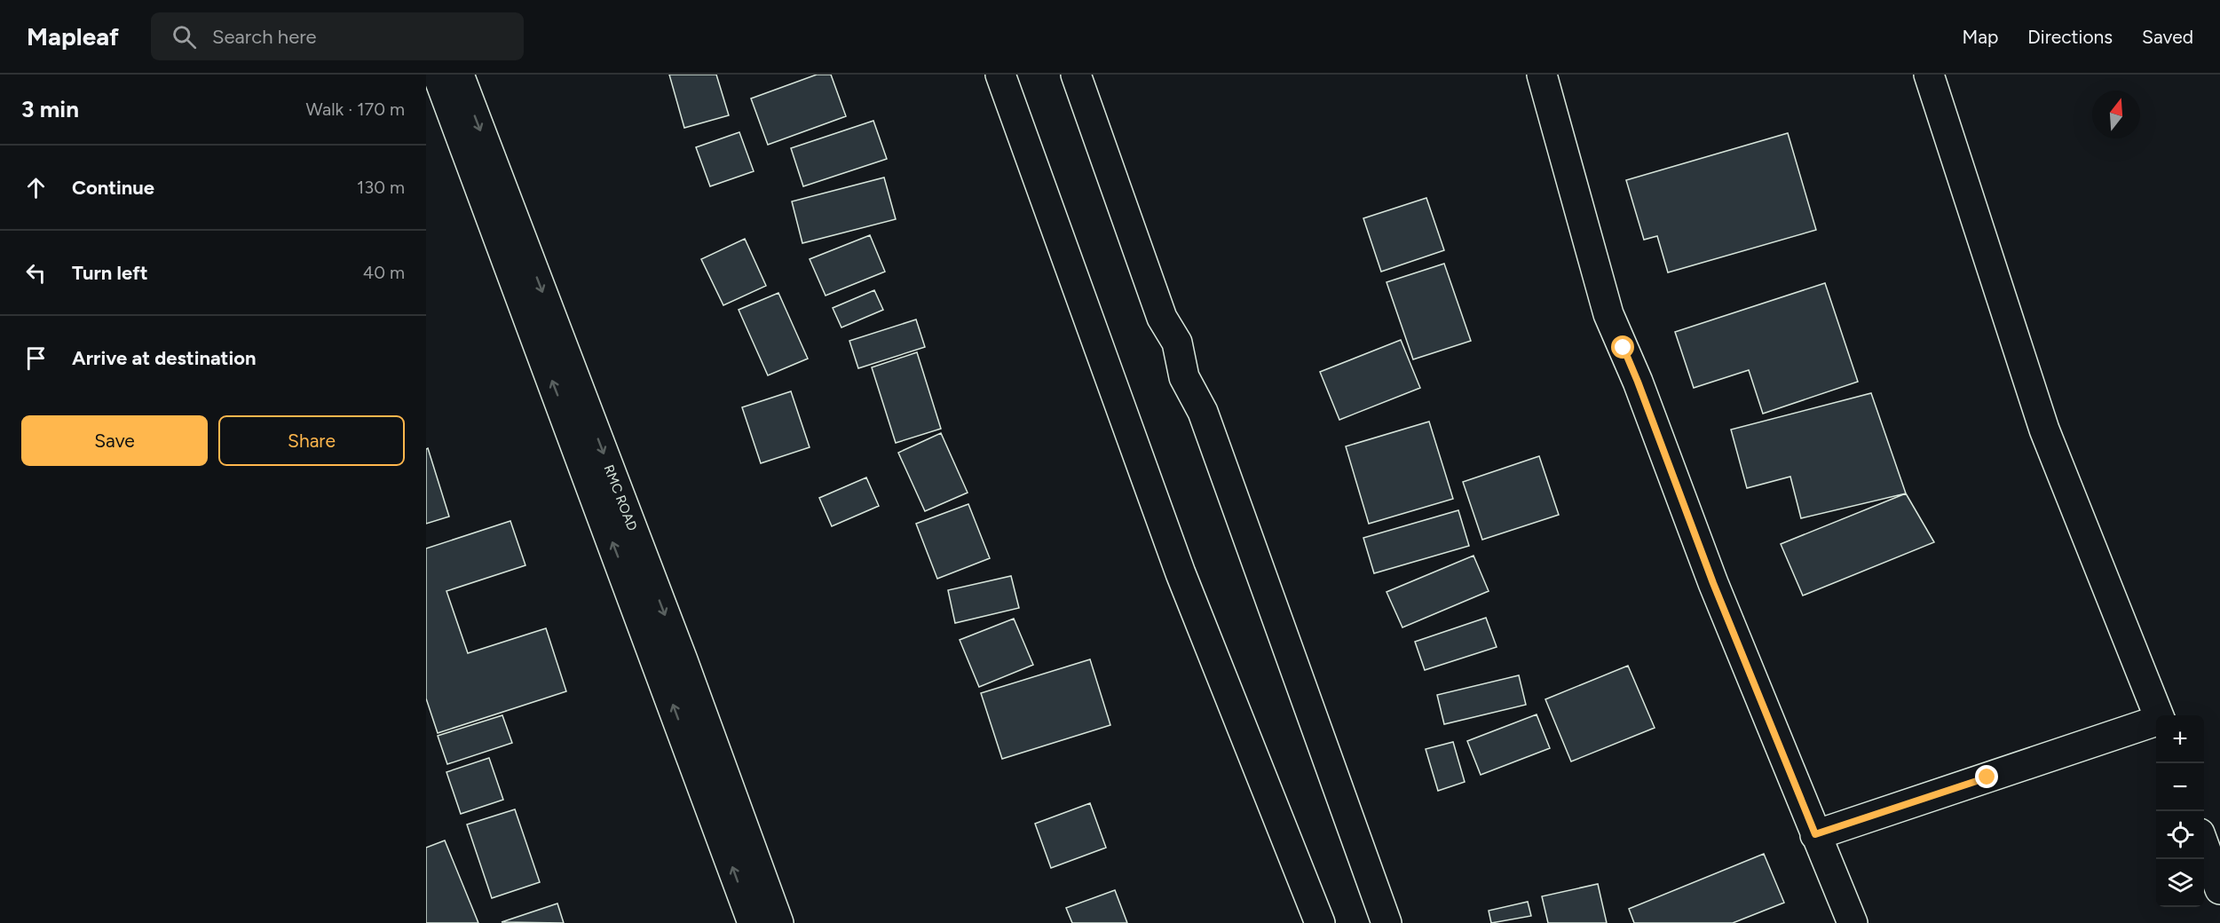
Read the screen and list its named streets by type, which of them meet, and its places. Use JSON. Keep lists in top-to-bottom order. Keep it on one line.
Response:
{"streets":{"street":["RMC ROAD"]},"north":"top","page":{"header":"Mapleaf","search":"Search here","nav":["Map","Directions","Saved"],"heading":["3 min","Walk · 170 m"],"list":[["Continue","130 m"],["Turn left","40 m"],"Arrive at destination"],"buttons":["Save","Share"],"map_buttons":["+","−"]}}
